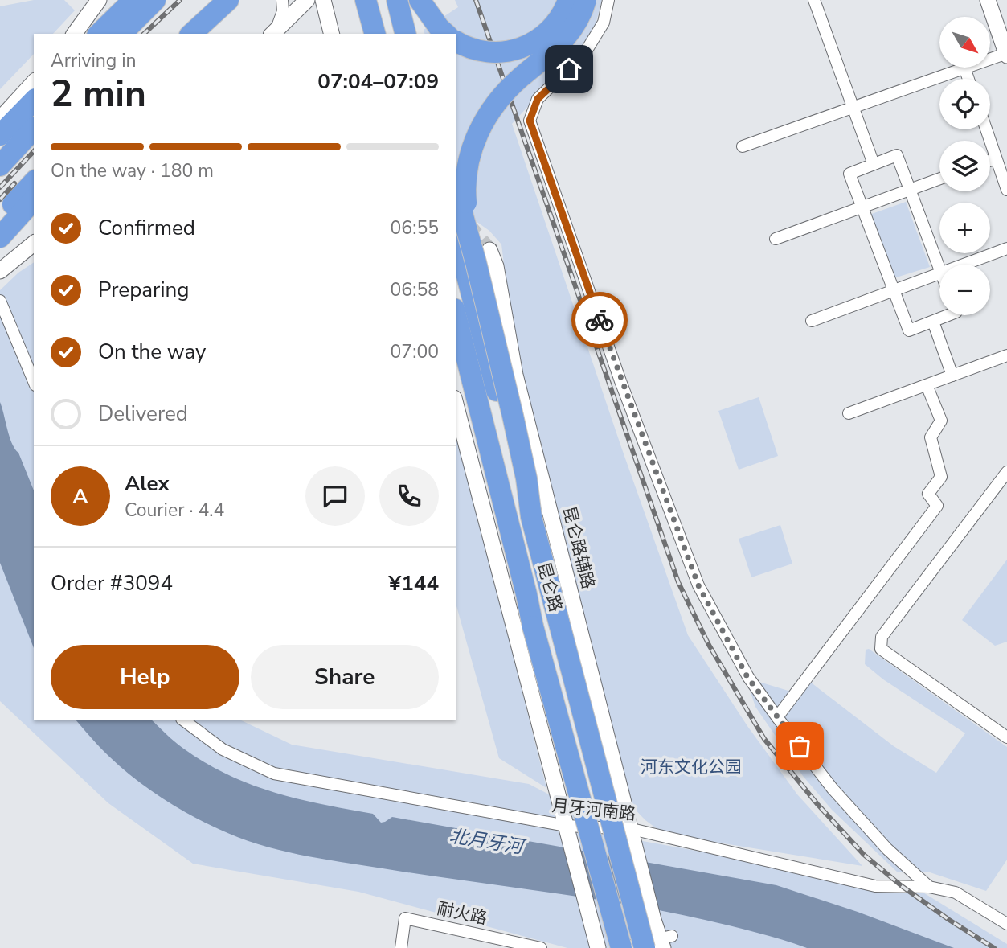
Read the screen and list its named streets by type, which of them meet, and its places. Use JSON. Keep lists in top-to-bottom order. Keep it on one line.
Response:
{"streets":{"highway":["昆仑路"],"main road":["昆仑路辅路"],"street":["月牙河南路","耐火路"]},"crossings":[["昆仑路辅路","昆仑路"],["昆仑路辅路","月牙河南路"]],"water":["北月牙河"],"parks":["河东文化公园"],"north":"bottom right","page":{"map_buttons":["+","−"],"heading":["2 min","Arriving in","07:04–07:09"],"panel":["Alex","Courier · 4.4","Order #3094","¥144"],"bar":"On the way · 180 m","list":[["Confirmed","06:55"],["Preparing","06:58"],["On the way","07:00"],"Delivered"],"round":"A","buttons":["Help","Share"]}}
